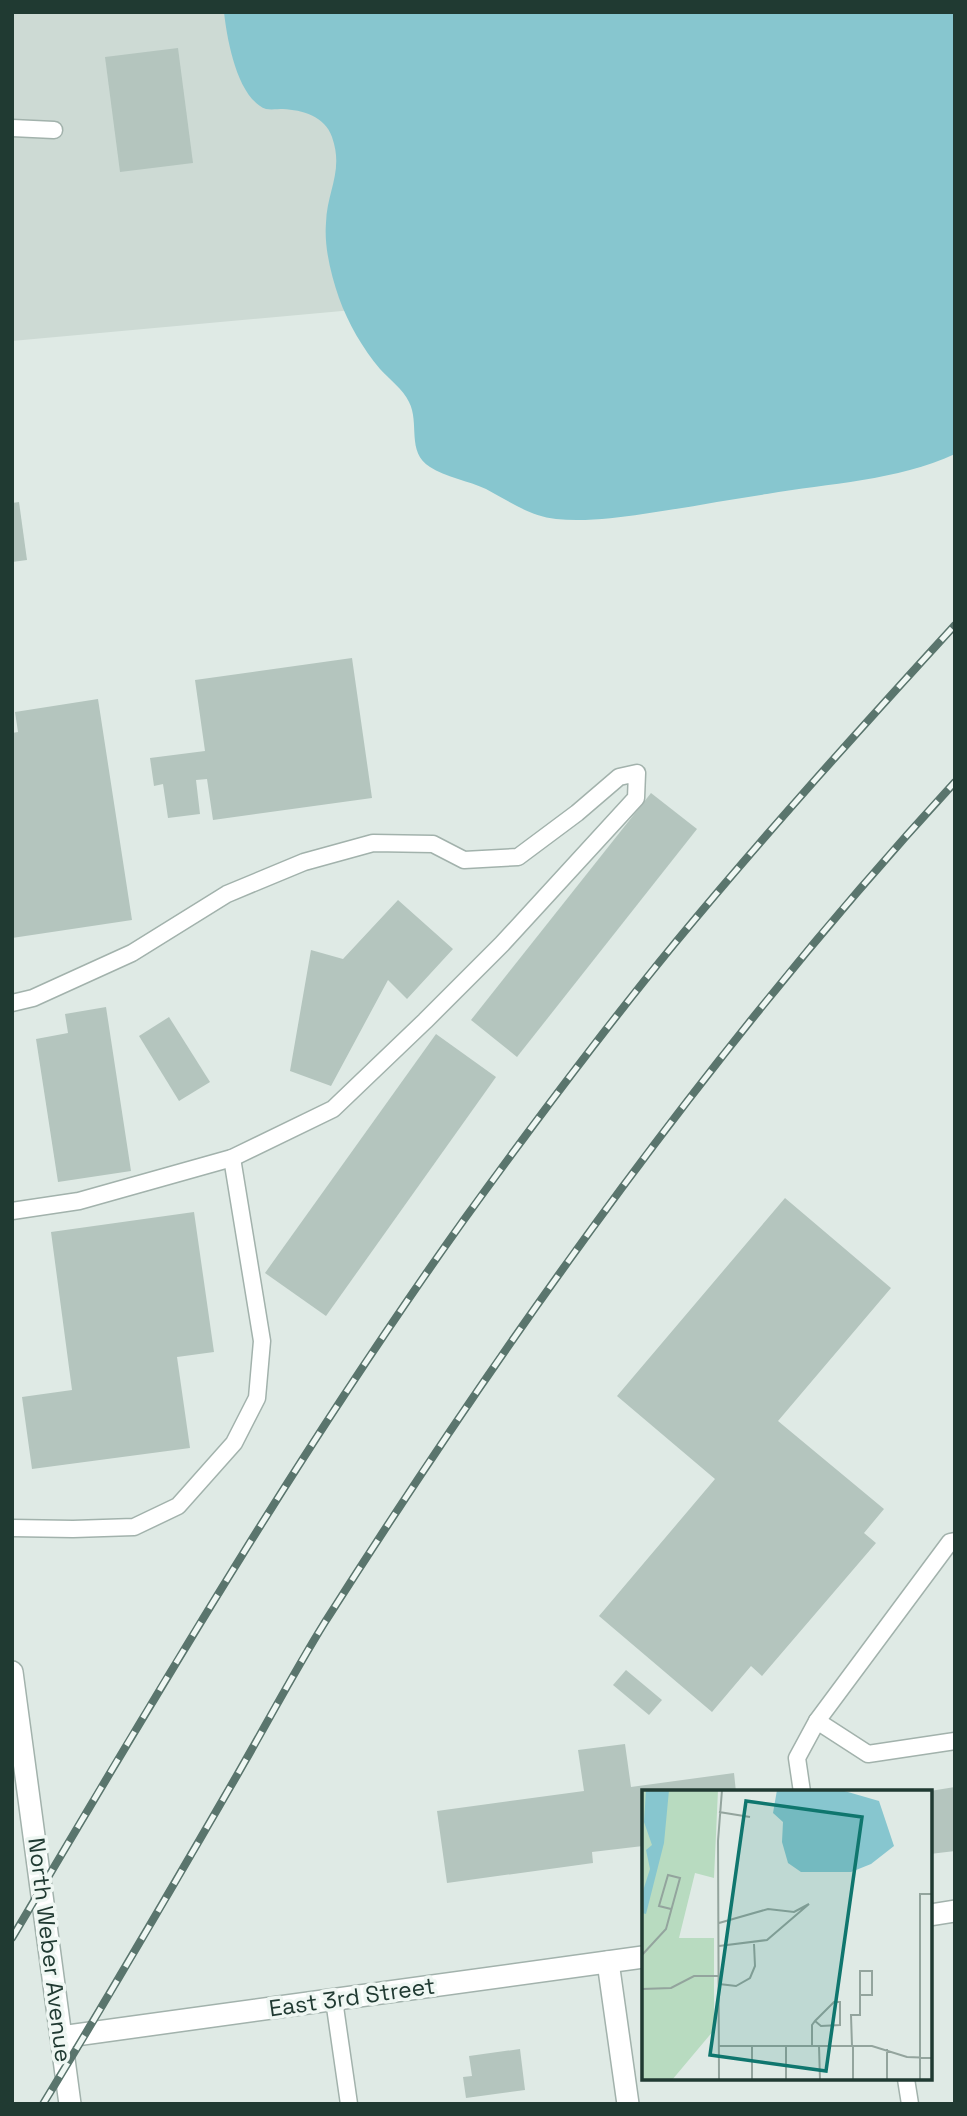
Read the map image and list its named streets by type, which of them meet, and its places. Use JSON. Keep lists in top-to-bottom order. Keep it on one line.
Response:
{"streets":{"street":["North Weber Avenue","East 3rd Street"]},"crossings":[["North Weber Avenue","East 3rd Street"]]}
